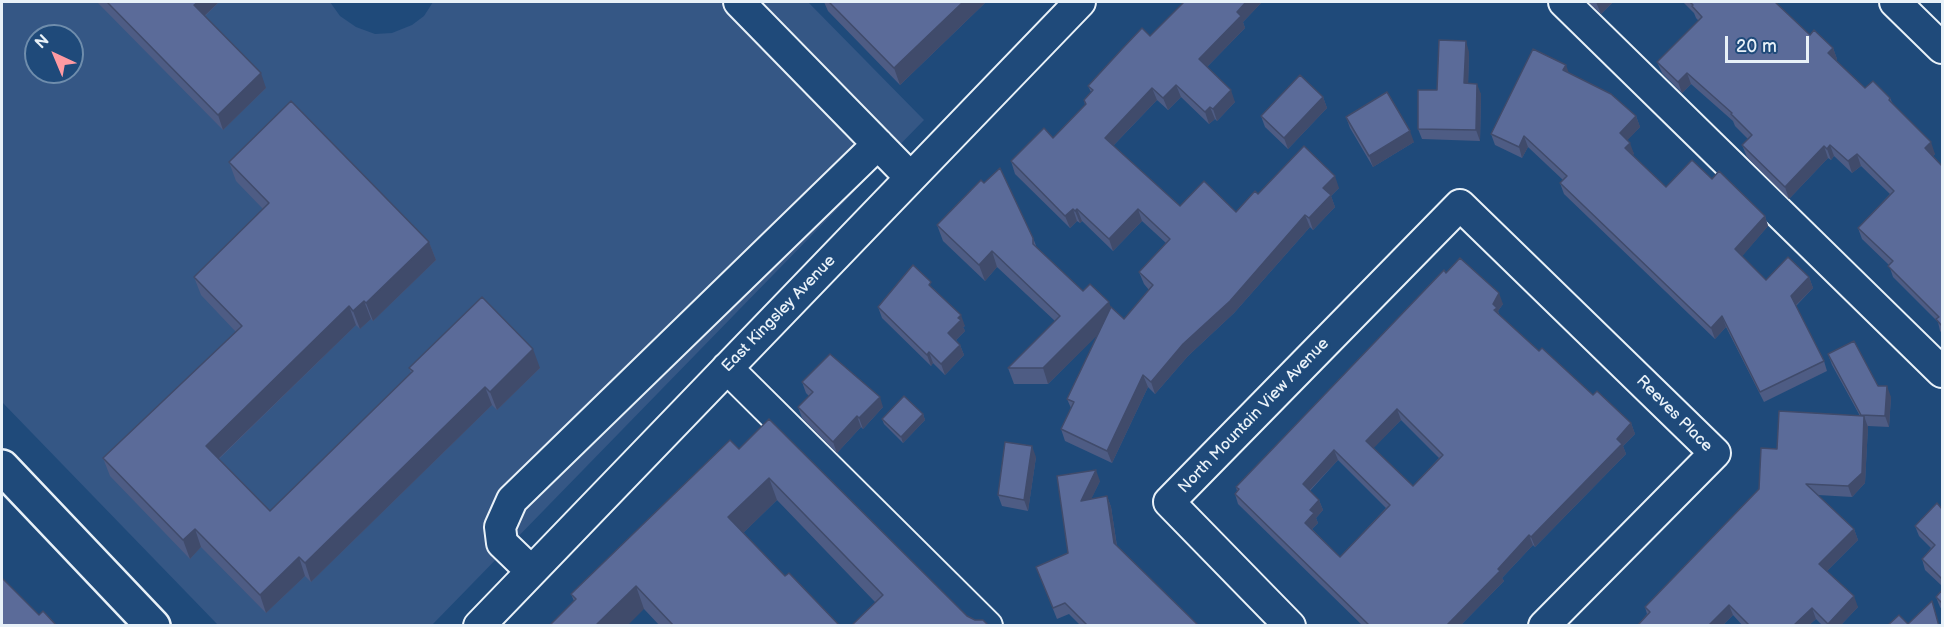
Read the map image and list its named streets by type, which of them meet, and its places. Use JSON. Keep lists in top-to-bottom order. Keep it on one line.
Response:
{"streets":{"street":["East Kingsley Avenue","Reeves Place","North Mountain View Avenue"]},"crossings":[["Reeves Place","North Mountain View Avenue"]],"scale_bar":"20 m","north":"top left"}
